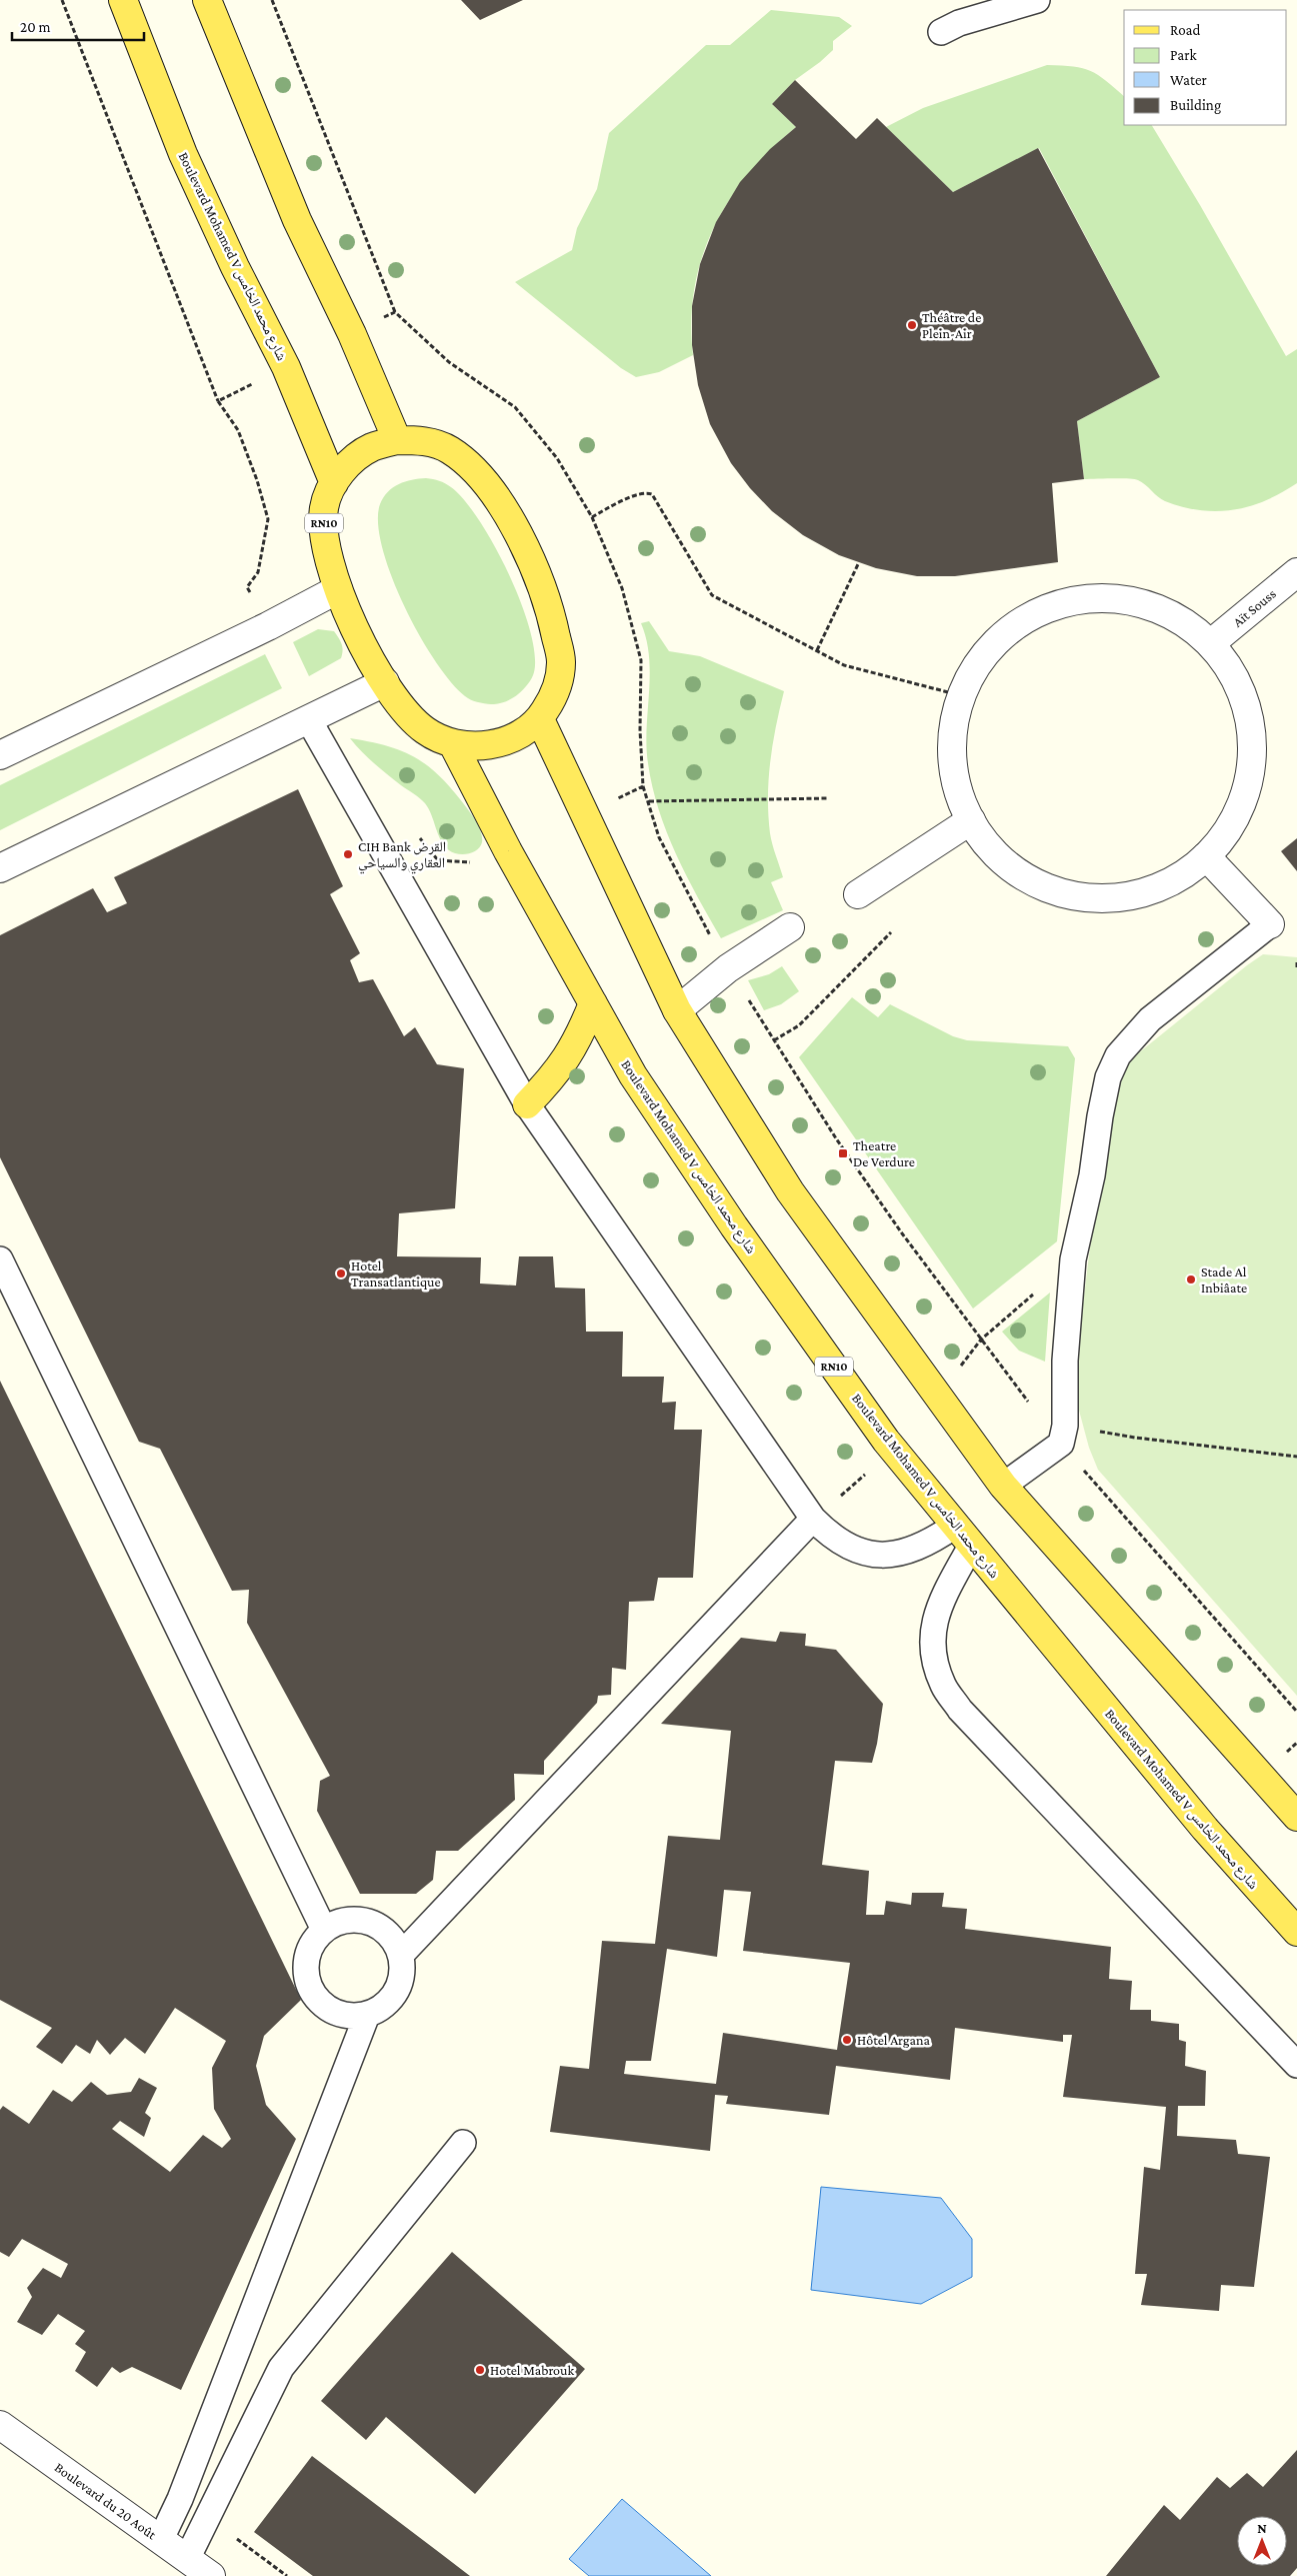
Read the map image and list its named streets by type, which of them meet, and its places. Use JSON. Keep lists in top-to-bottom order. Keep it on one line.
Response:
{"streets":{"main road":["Boulevard Mohamed V شارع محمد الخامس","RN10"],"street":["Aït Souss","Boulevard du 20 Août"]},"crossings":[["Boulevard Mohamed V شارع محمد الخامس","RN10"]],"places":{"other":["Théâtre de Plein-Air","CIH Bank القرض العقاري والسياحي","Hotel Transatlantique","Stade Al Inbiâate","Hôtel Argana","Hotel Mabrouk"],"transit":["Theatre De Verdure"]},"legend":["Road","Park","Water","Building"],"scale_bar":"20 m","north":"top"}
